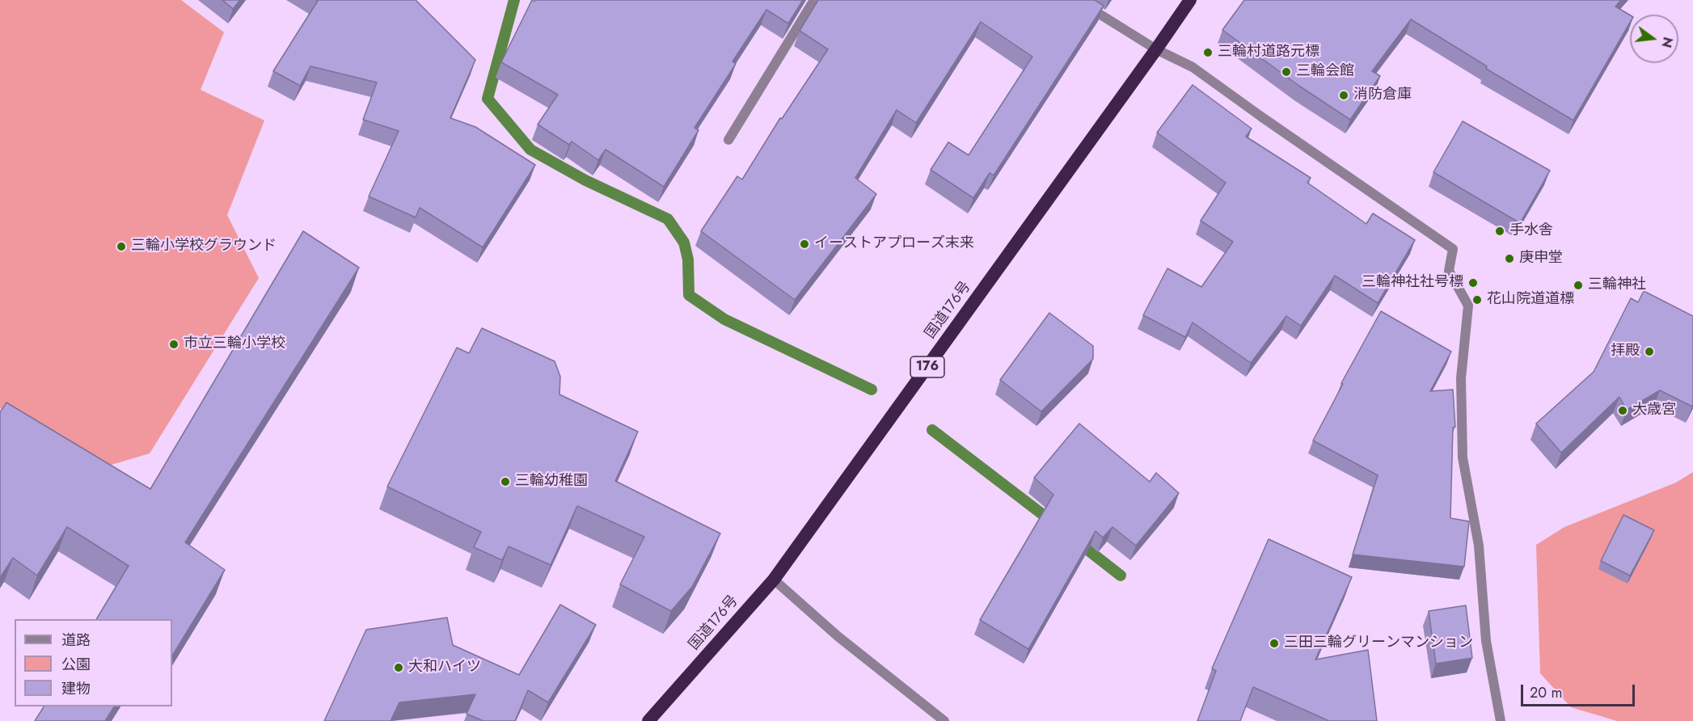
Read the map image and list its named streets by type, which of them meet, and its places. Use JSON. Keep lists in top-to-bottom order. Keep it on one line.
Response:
{"streets":{"highway":["国道176号","176"]},"places":["三輪村道路元標","三輪会館","消防倉庫","手水舎","イーストアプローズ末来","三輪小学校グラウンド","庚申堂","三輪神社社号標","三輪神社","花山院道道標","市立三輪小学校","拝殿","大歳宮","三輪幼稚園","三田三輪グリーンマンション","大和ハイツ"],"legend":["道路","公園","建物"],"scale_bar":"20 m","north":"right"}
